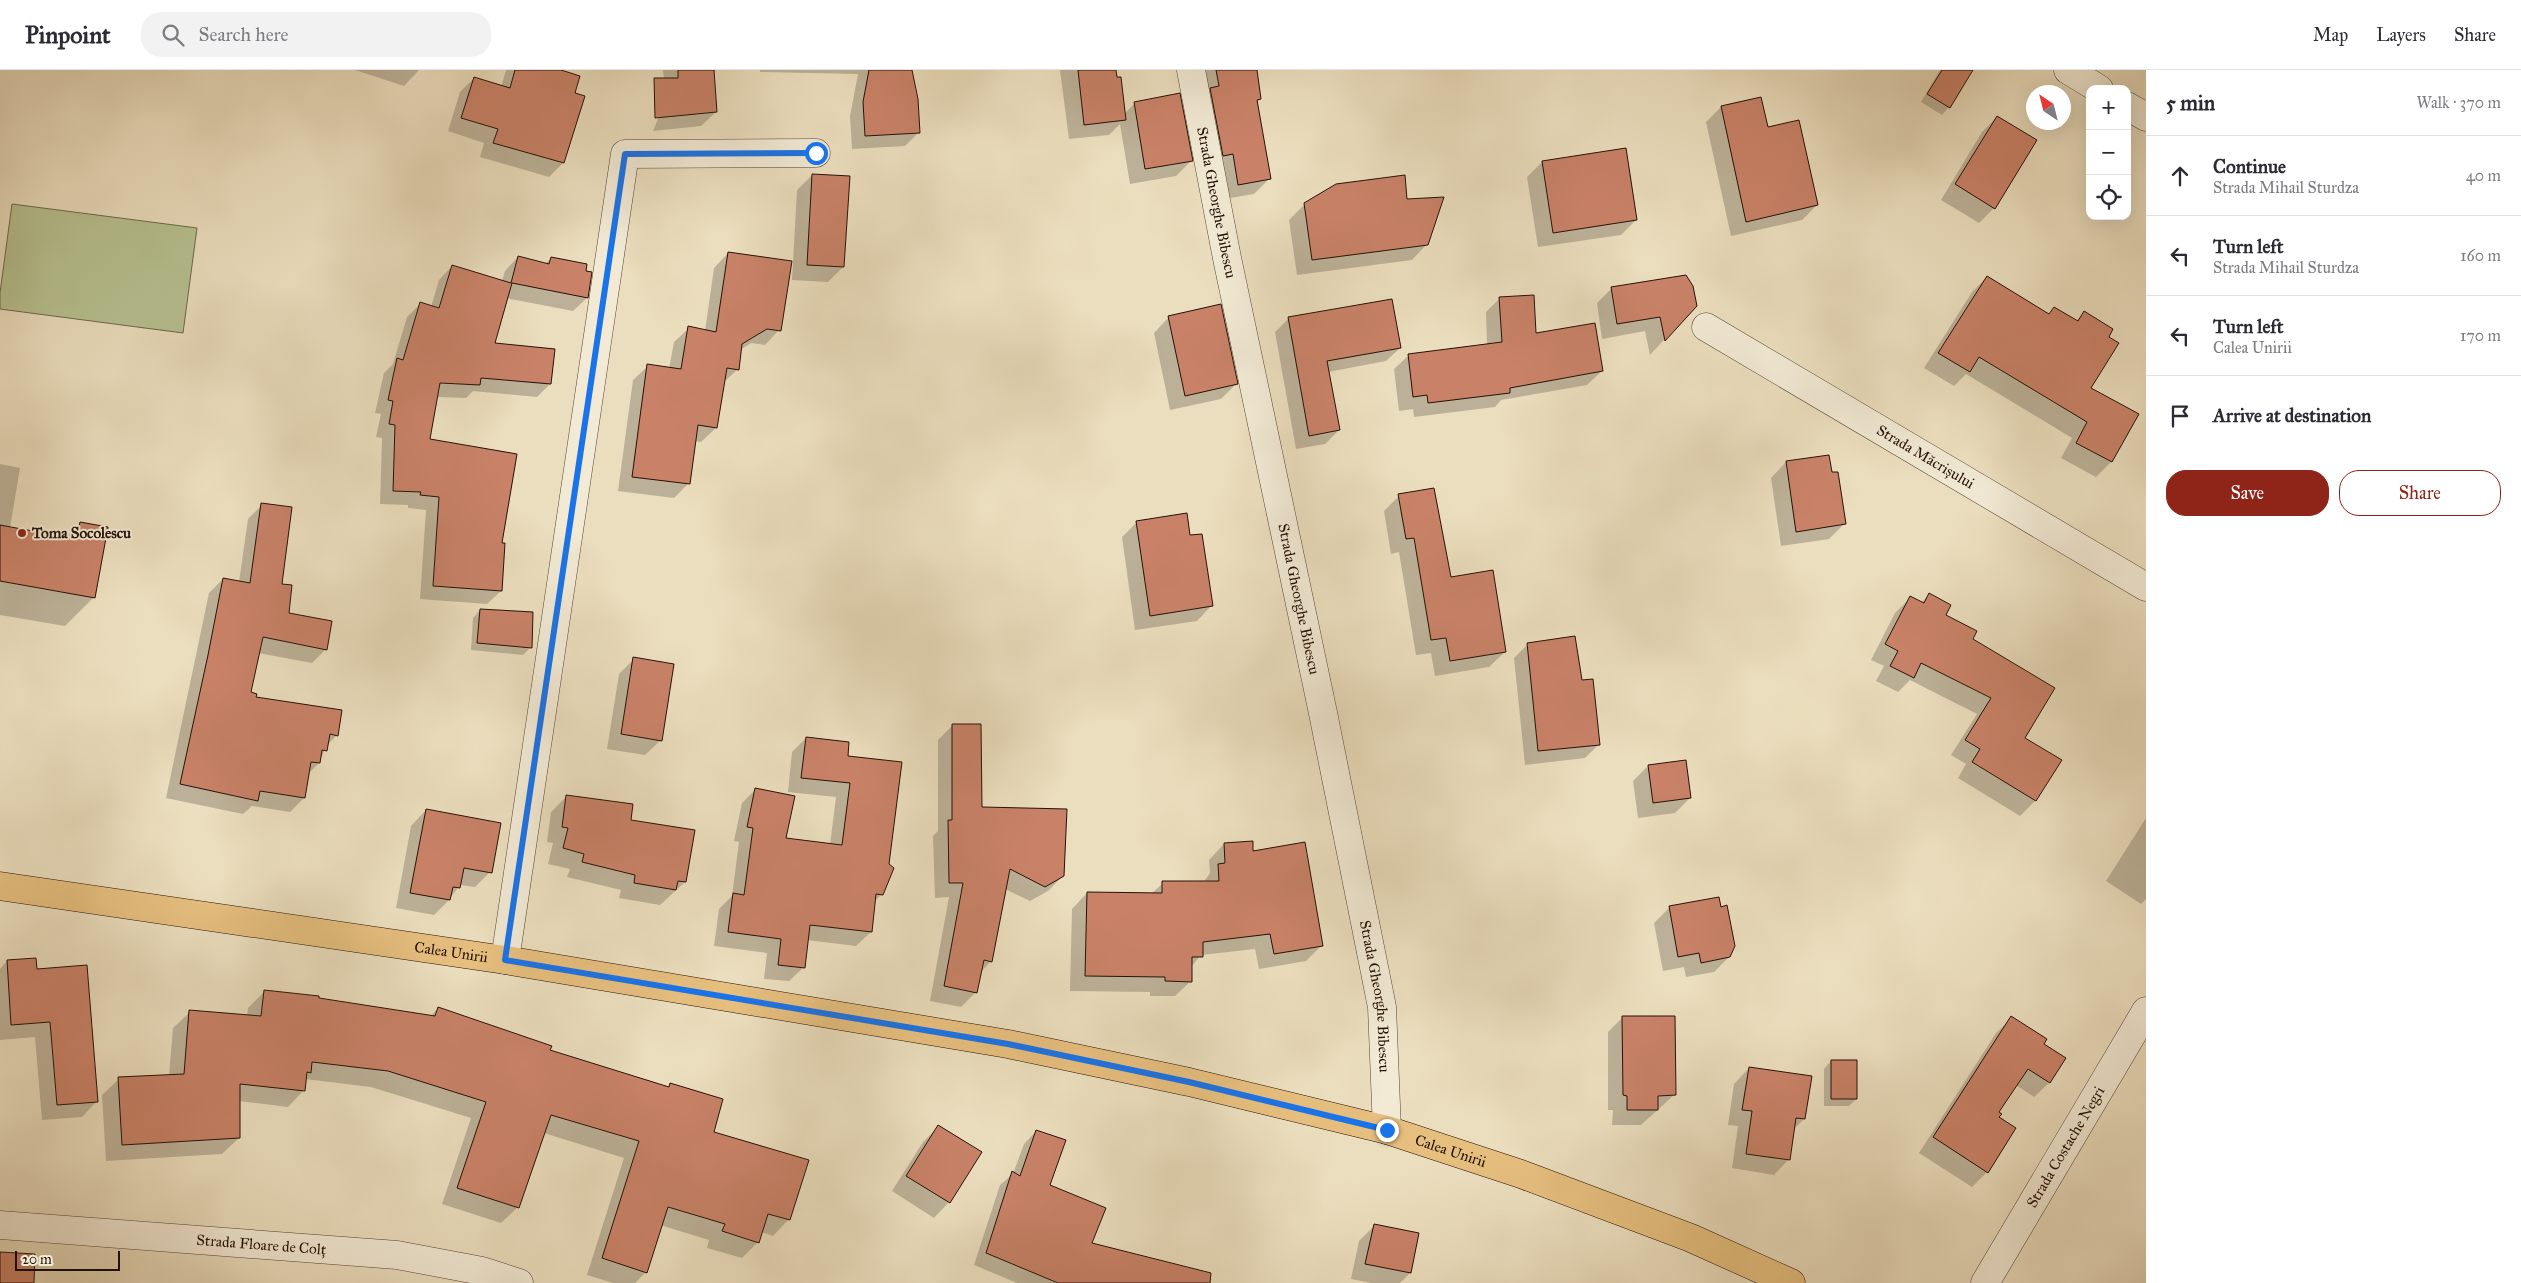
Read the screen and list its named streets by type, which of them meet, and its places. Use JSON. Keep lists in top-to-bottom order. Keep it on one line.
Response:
{"streets":{"main road":["Calea Unirii"],"street":["Strada Gheorghe Bibescu","Strada Măcrișului","Strada Costache Negri","Strada Floare de Colț"]},"crossings":[["Strada Gheorghe Bibescu","Calea Unirii"]],"places":["Toma Socolescu"],"scale_bar":"20 m","north":"top left","page":{"header":"Pinpoint","search":"Search here","nav":["Map","Layers","Share"],"heading":["5 min","Walk · 370 m"],"map_buttons":["+","−"],"list":[["Continue","Strada Mihail Sturdza","40 m"],["Turn left","Strada Mihail Sturdza","160 m"],["Turn left","Calea Unirii","170 m"],"Arrive at destination"],"buttons":["Save","Share"],"scale":"20 m"}}
